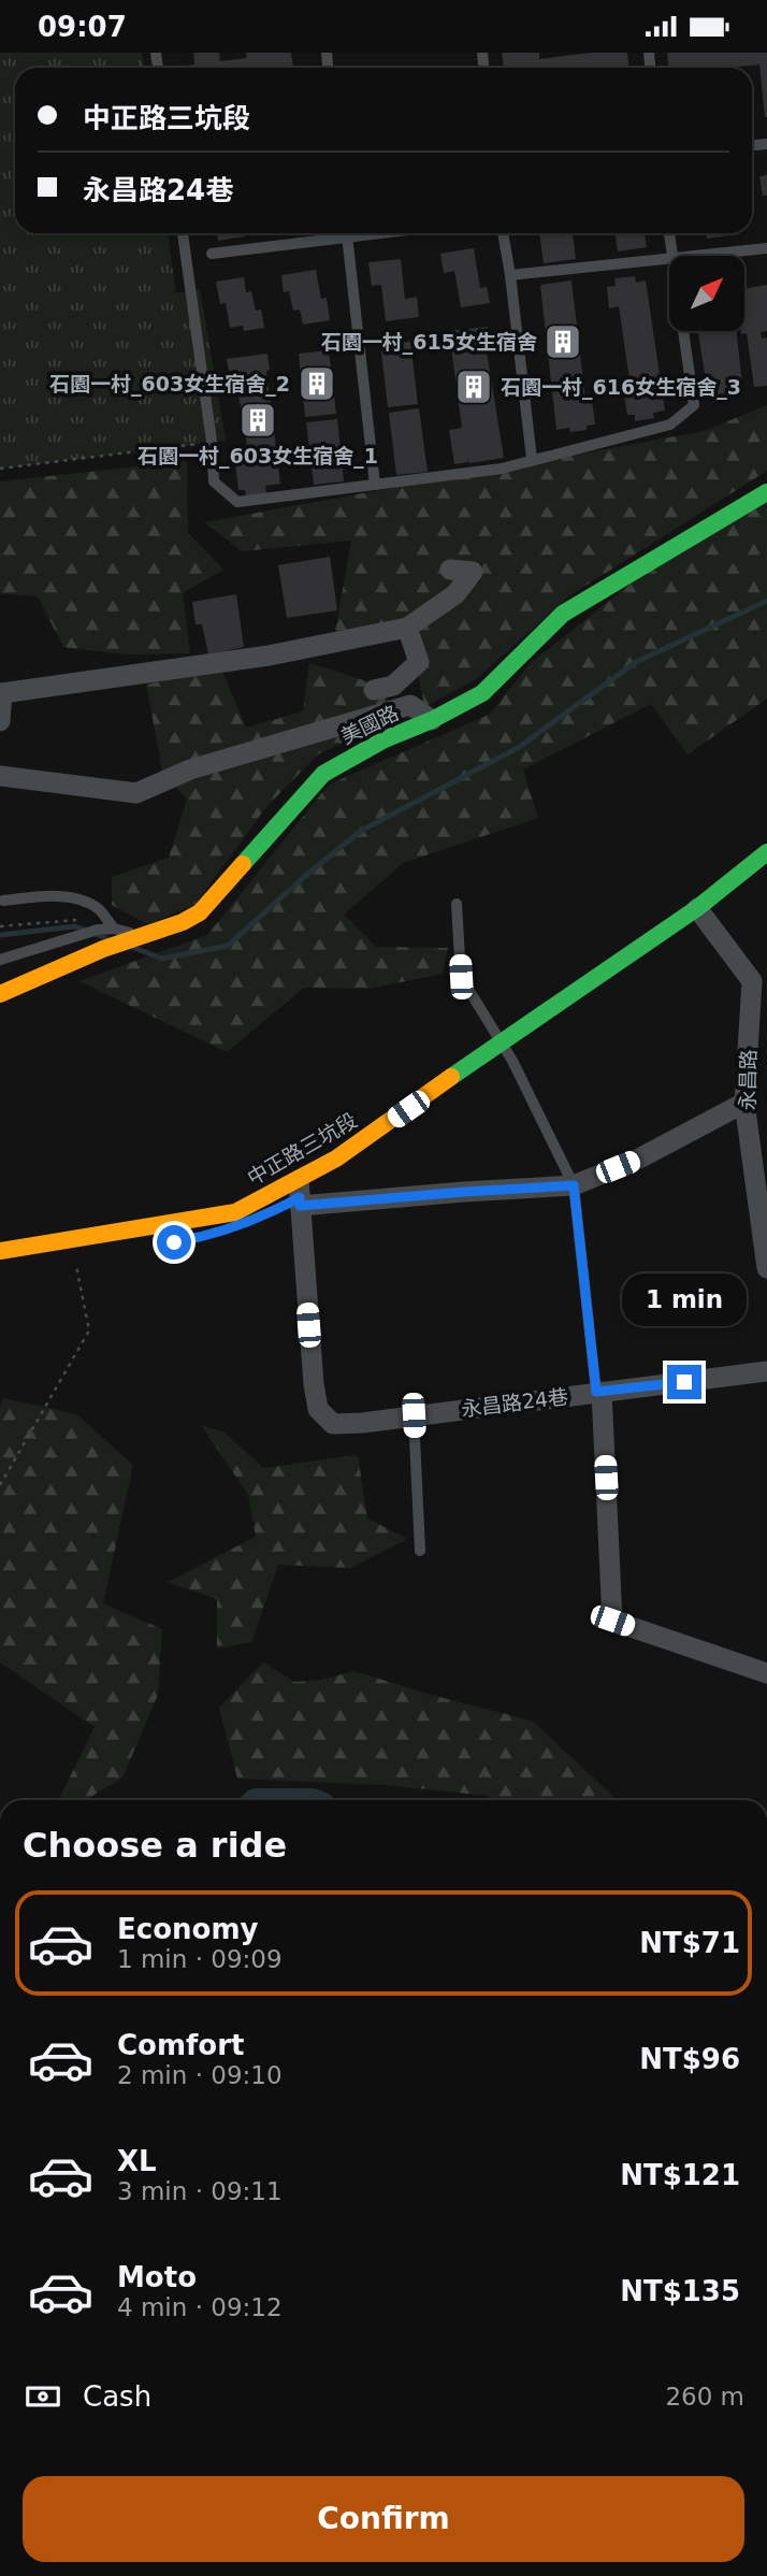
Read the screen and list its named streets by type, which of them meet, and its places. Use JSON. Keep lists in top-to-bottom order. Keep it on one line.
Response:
{"streets":{"main road":["美國路","中正路三坑段"],"street":["永昌路","永昌路24巷"]},"crossings":[["永昌路","中正路三坑段"],["中正路三坑段","永昌路24巷"]],"places":{"building":["石園一村_615女生宿舍","石園一村_603女生宿舍_2","石園一村_616女生宿舍_3","石園一村_603女生宿舍_1"]},"north":"top right","page":{"status":"09:07","banner":["中正路三坑段","永昌路24巷"],"bubble":"1 min","heading":"Choose a ride","list":[{"name":"Economy","note":"1 min · 09:09","value":"NT$71"},{"name":"Comfort","note":"2 min · 09:10","value":"NT$96"},{"name":"XL","note":"3 min · 09:11","value":"NT$121"},{"name":"Moto","note":"4 min · 09:12","value":"NT$135"}],"pay":["Cash","260 m"],"buttons":"Confirm"}}
